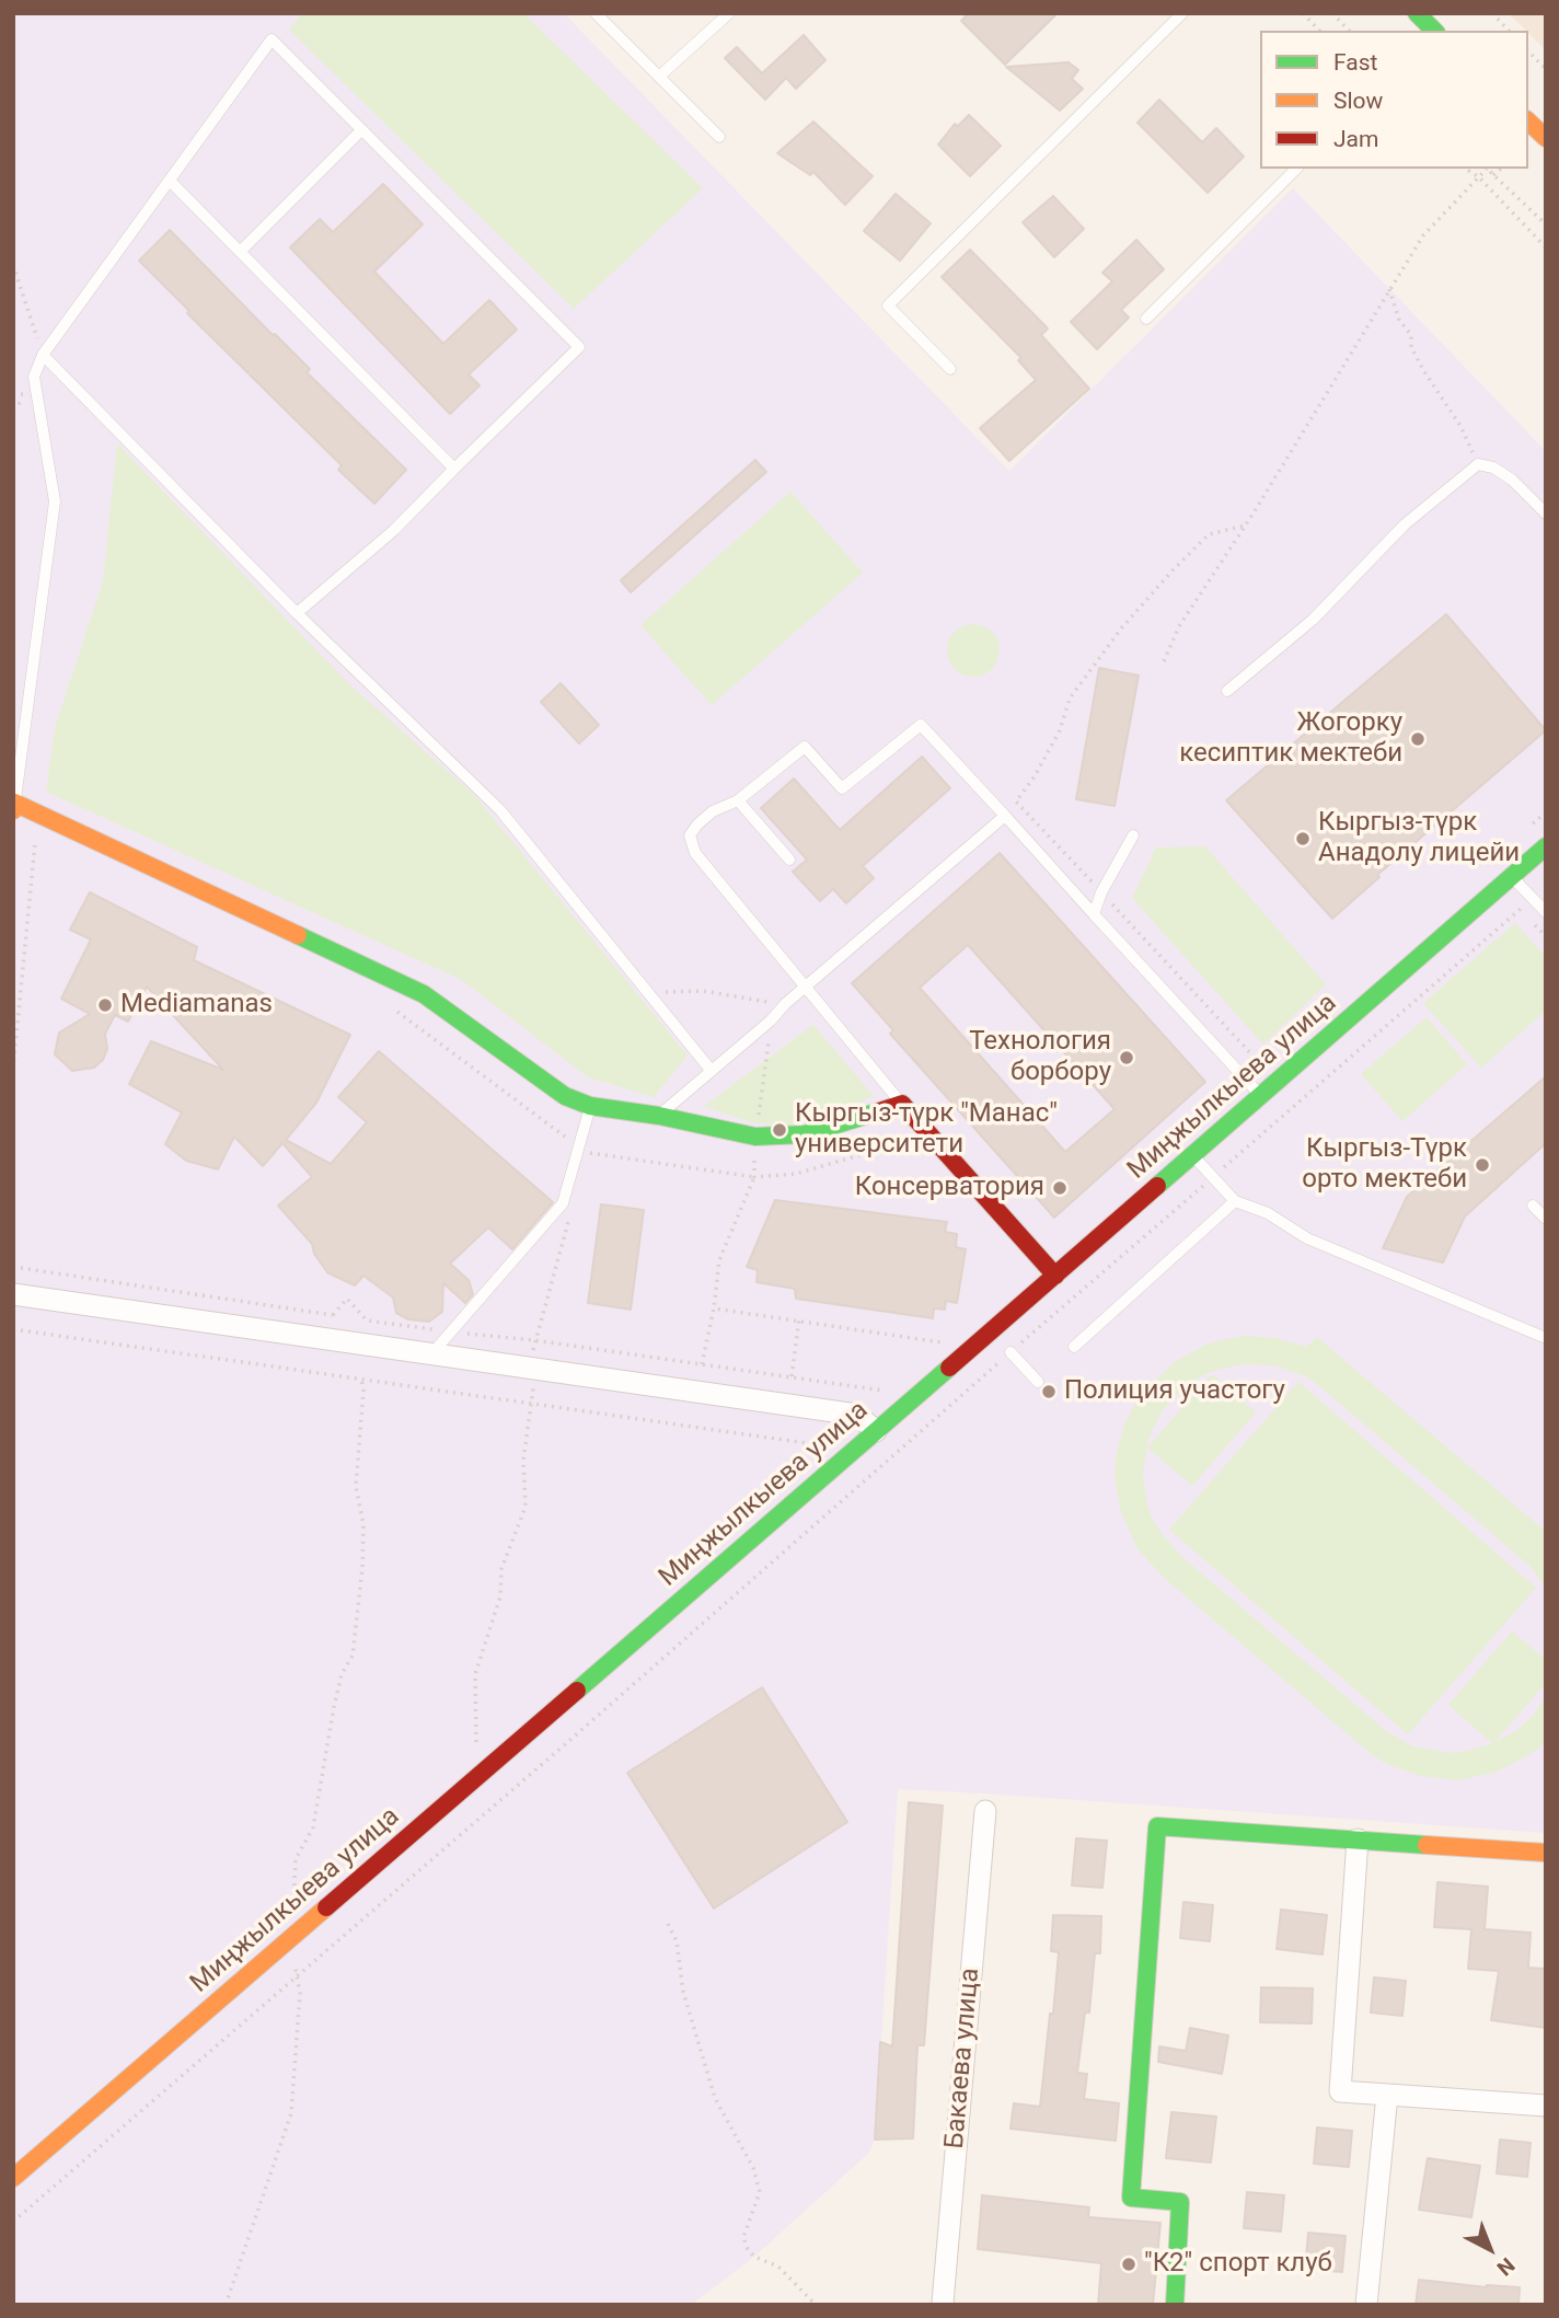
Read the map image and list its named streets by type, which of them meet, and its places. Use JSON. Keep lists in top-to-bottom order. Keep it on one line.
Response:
{"streets":{"street":["Миңжылкыева улица","Бакаева улица"]},"places":["Жогорку кесиптик мектеби","Кыргыз-түрк Анадолу лицейи","Mediamanas","Технология борбору","Кыргыз-түрк \"Манас\" университети","Кыргыз-Түрк орто мектеби","Консерватория","Полиция участогу","\"К2\" спорт клуб"],"legend":["Fast","Slow","Jam"],"north":"bottom right"}
